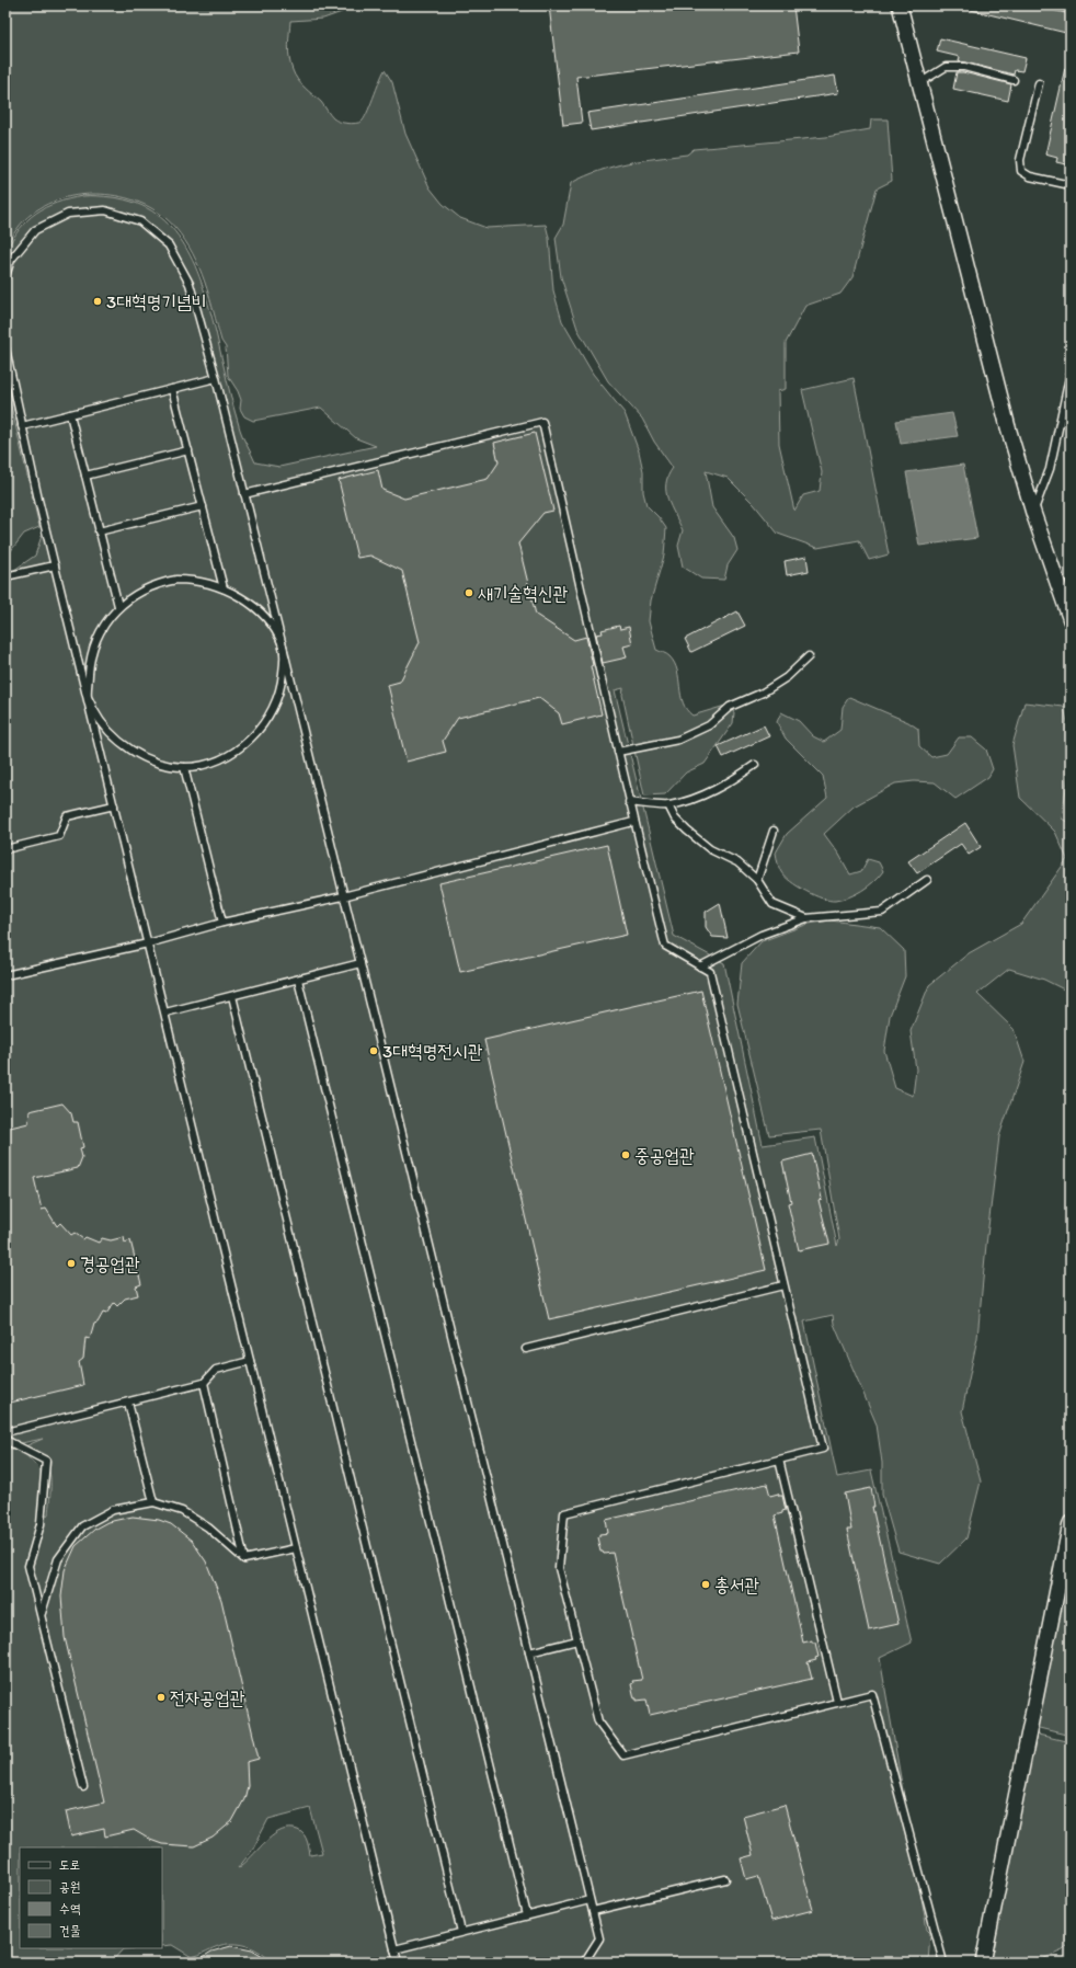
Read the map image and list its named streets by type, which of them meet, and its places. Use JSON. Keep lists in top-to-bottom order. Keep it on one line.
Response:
{"places":["3대혁명기념비","새기술혁신관","3대혁명전시관","중공업관","경공업관","총서관","전자공업관"],"legend":["도로","공원","수역","건물"]}
